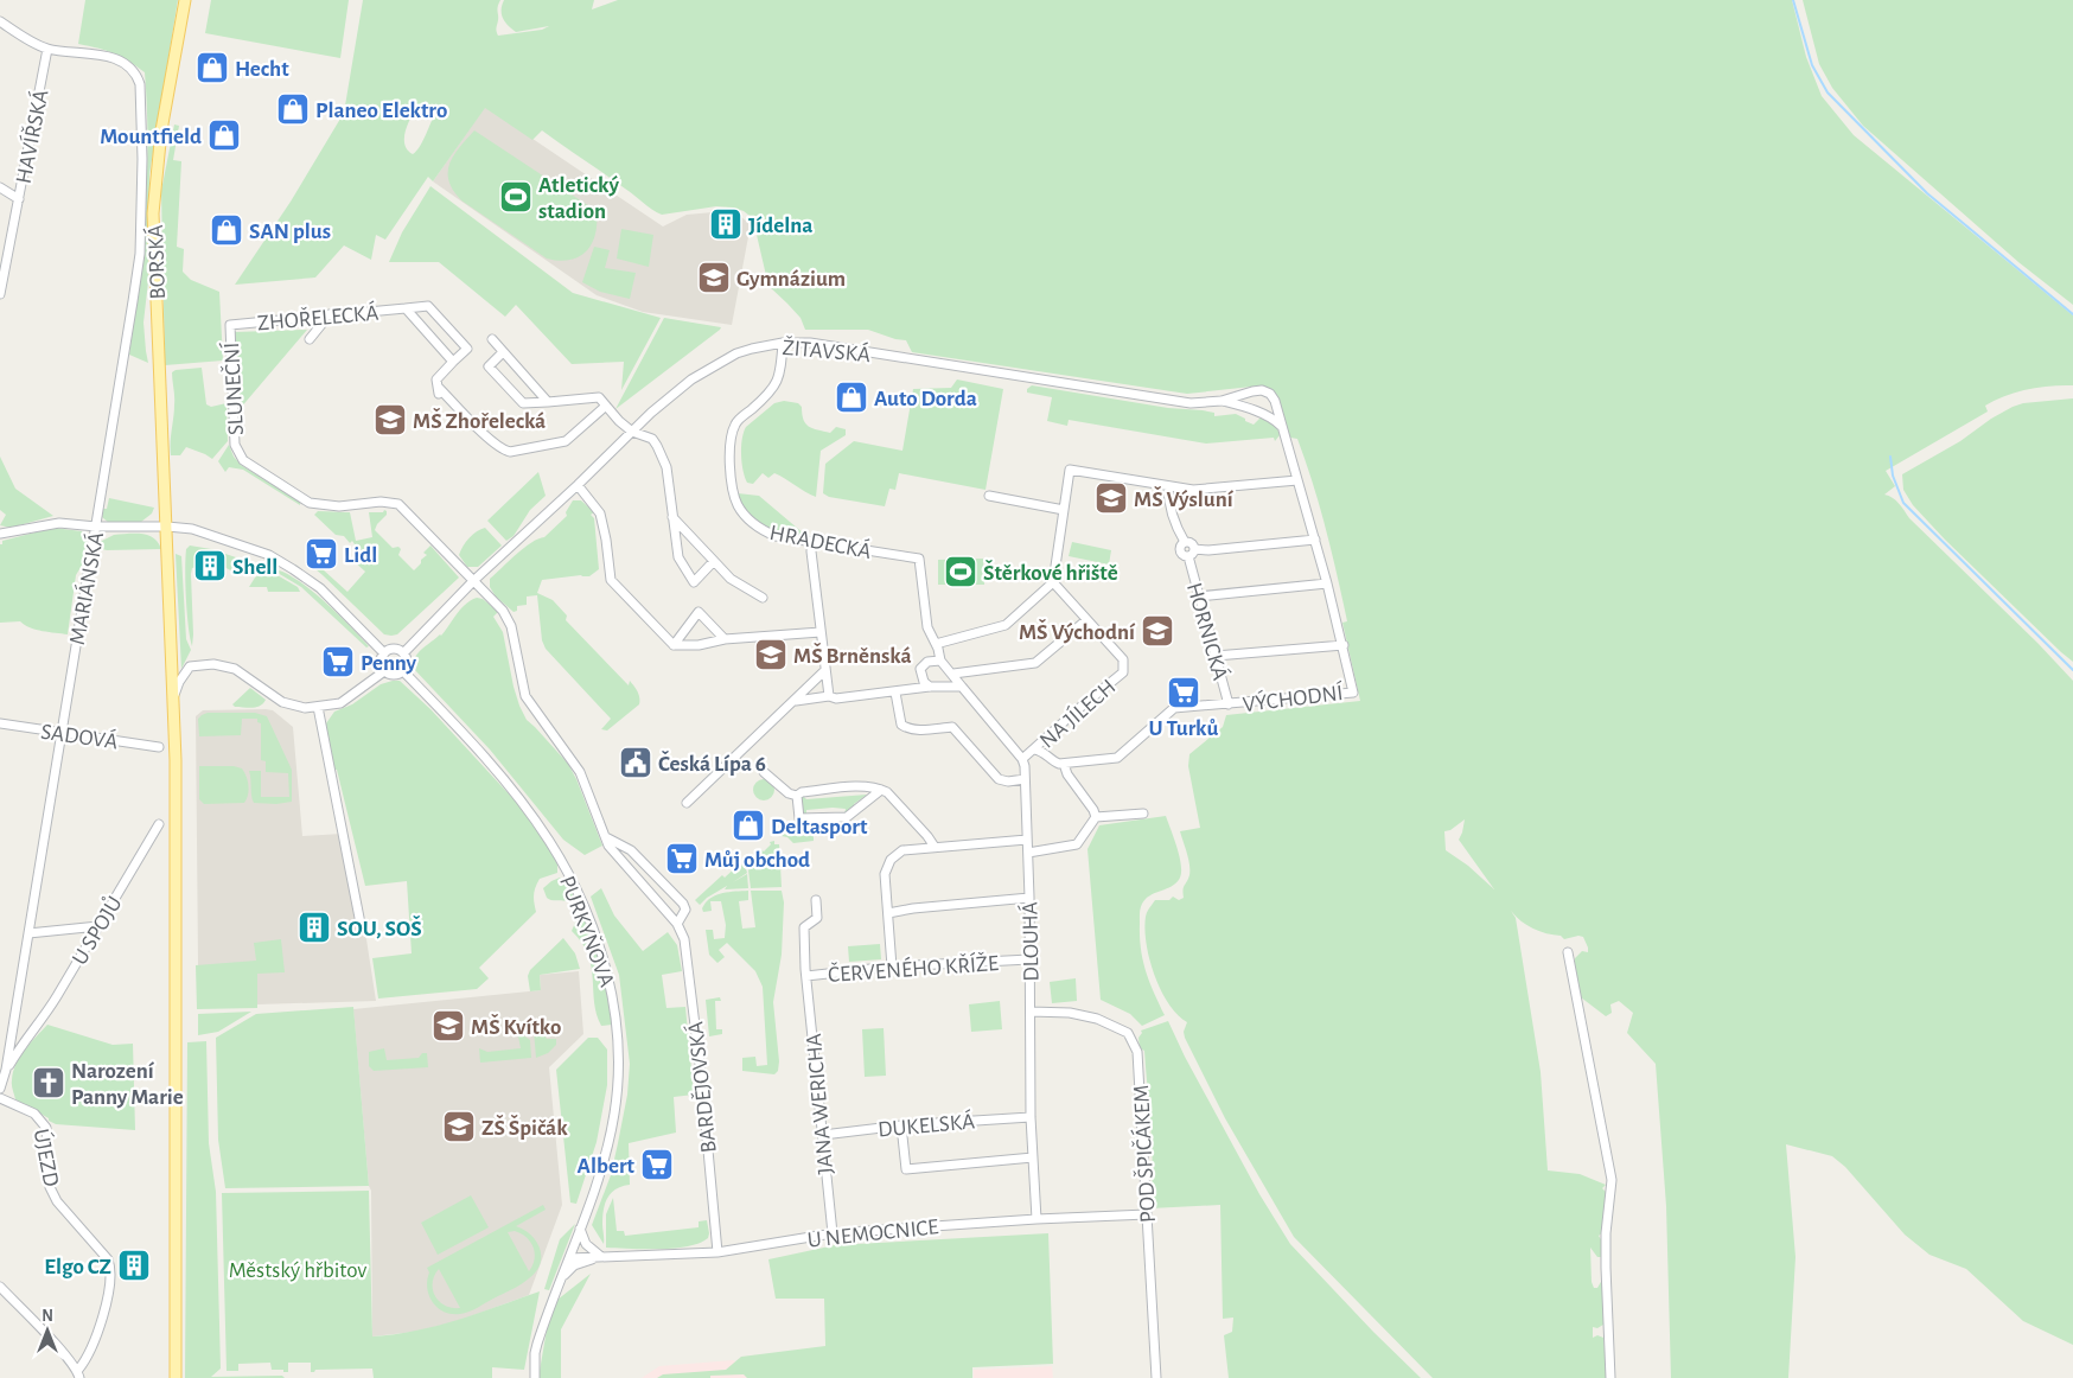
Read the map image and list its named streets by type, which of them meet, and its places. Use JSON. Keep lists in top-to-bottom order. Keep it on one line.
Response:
{"streets":{"main road":["BORSKÁ"],"street":["HAVÍŘSKÁ","ZHOŘELECKÁ","ŽITAVSKÁ","SLUNEČNÍ","HRADECKÁ","MARIÁNSKÁ","HORNICKÁ","VÝCHODNÍ","NA JÍLECH","SADOVÁ","U SPOJŮ","PURKYŇOVA","DLOUHÁ","ČERVENÉHO KŘÍŽE","BARDĚJOVSKÁ","JANA WERICHA","DUKELSKÁ","POD ŠPIČÁKEM","ÚJEZD","U NEMOCNICE"]},"crossings":[["HAVÍŘSKÁ","MARIÁNSKÁ"],["ZHOŘELECKÁ","SLUNEČNÍ"],["ŽITAVSKÁ","SLUNEČNÍ"],["ŽITAVSKÁ","HRADECKÁ"],["ŽITAVSKÁ","VÝCHODNÍ"],["ŽITAVSKÁ","PURKYŇOVA"],["ŽITAVSKÁ","BARDĚJOVSKÁ"],["SLUNEČNÍ","BARDĚJOVSKÁ"],["MARIÁNSKÁ","SADOVÁ"],["MARIÁNSKÁ","U SPOJŮ"],["HORNICKÁ","VÝCHODNÍ"],["NA JÍLECH","DLOUHÁ"],["PURKYŇOVA","U NEMOCNICE"],["DLOUHÁ","ČERVENÉHO KŘÍŽE"],["DLOUHÁ","DUKELSKÁ"],["DLOUHÁ","POD ŠPIČÁKEM"],["DLOUHÁ","U NEMOCNICE"],["ČERVENÉHO KŘÍŽE","JANA WERICHA"],["BARDĚJOVSKÁ","U NEMOCNICE"],["JANA WERICHA","DUKELSKÁ"],["JANA WERICHA","U NEMOCNICE"],["POD ŠPIČÁKEM","U NEMOCNICE"]],"parks":["Městský hřbitov"],"places":{"shop":["Hecht","Planeo Elektro","Mountfield","SAN plus","Auto Dorda","Deltasport"],"sports":["Atletický stadion","Štěrkové hřiště"],"building":["Jídelna","Shell","SOU, SOŠ","Elgo CZ"],"school or university":["Gymnázium","MŠ Zhořelecká","MŠ Výsluní","MŠ Východní","MŠ Brněnská","MŠ Kvítko","ZŠ Špičák"],"supermarket":["Lidl","Penny","U Turků","Můj obchod","Albert"],"public building":["Česká Lípa 6"],"church":["Narození Panny Marie"]},"north":"top"}
